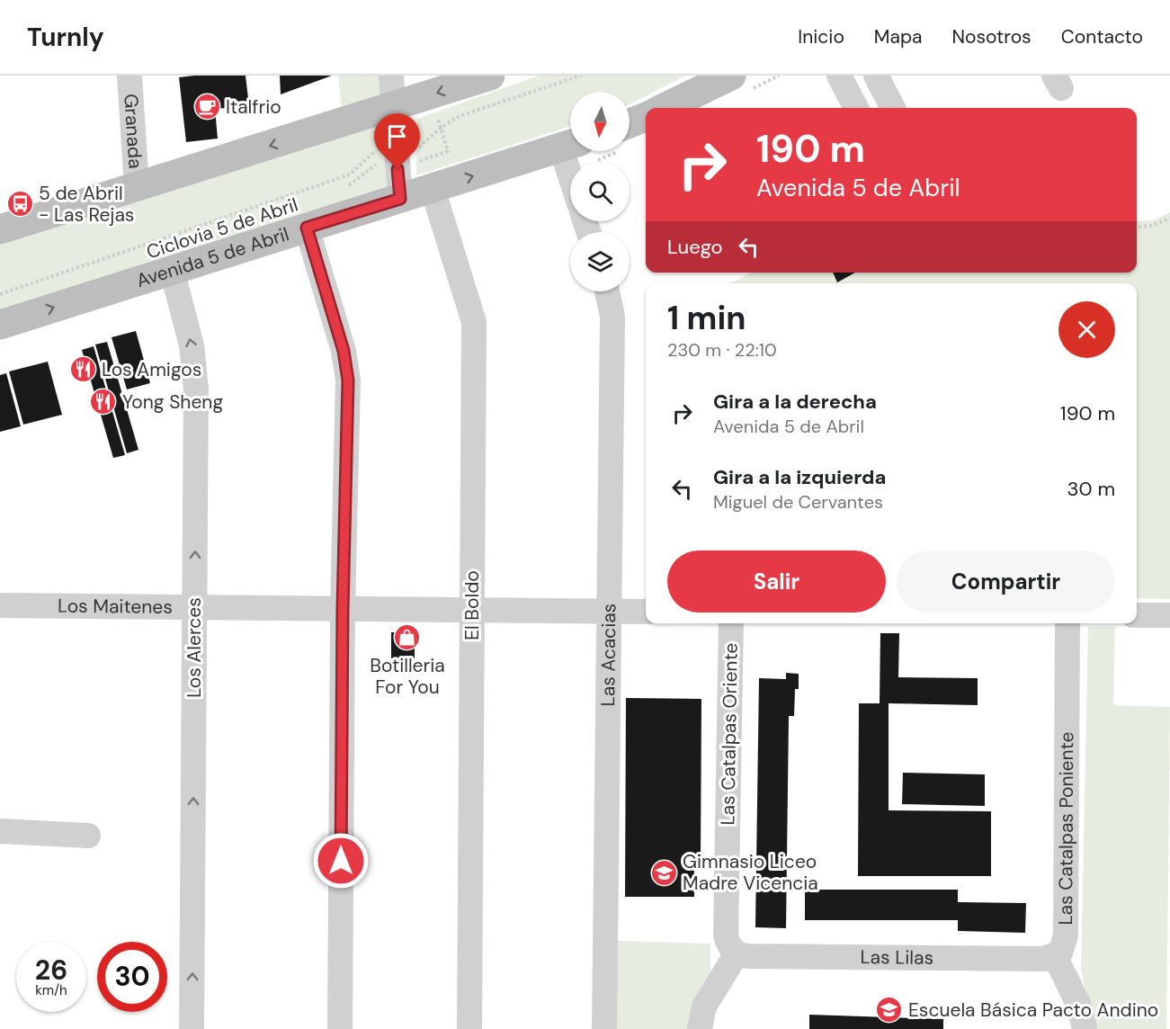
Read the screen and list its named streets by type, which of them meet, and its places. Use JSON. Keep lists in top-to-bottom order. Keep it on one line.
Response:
{"streets":{"main road":["Avenida 5 de Abril"],"street":["Granada","El Boldo","Los Maitenes","Los Alerces","Las Acacias","Las Catalpas Oriente","Las Catalpas Poniente","Las Lilas"]},"crossings":[["Avenida 5 de Abril","El Boldo"],["Avenida 5 de Abril","Los Alerces"],["El Boldo","Los Maitenes"],["Los Maitenes","Los Alerces"],["Los Maitenes","Las Acacias"],["Las Catalpas Oriente","Las Lilas"],["Las Catalpas Poniente","Las Lilas"]],"places":{"cafe":["Italfrio"],"bus stop":["5 de Abril - Las Rejas"],"restaurant":["Los Amigos","Yong Sheng"],"shop":["Botilleria For You"],"school or university":["Gimnasio Liceo Madre Vicencia","Escuela Básica Pacto Andino"]},"north":"bottom","page":{"header":"Turnly","nav":["Inicio","Mapa","Nosotros","Contacto"],"turn":["190 m","Avenida 5 de Abril"],"then":"Luego","heading":["1 min","230 m · 22:10"],"list":[{"name":"Gira a la derecha","note":"Avenida 5 de Abril","value":"190 m"},{"name":"Gira a la izquierda","note":"Miguel de Cervantes","value":"30 m"}],"buttons":["Salir","Compartir"],"speed":"26 km/h","limit":"30"}}
